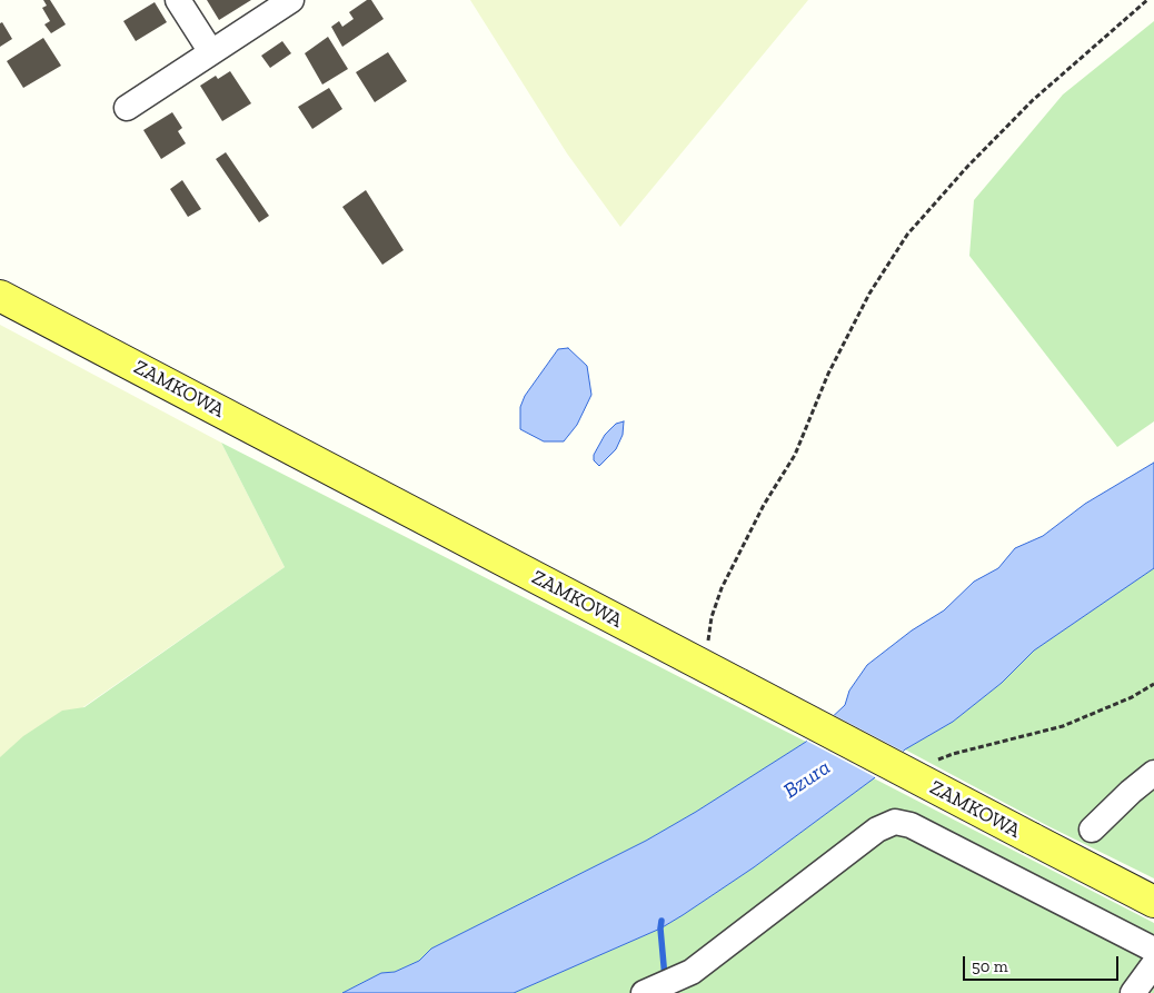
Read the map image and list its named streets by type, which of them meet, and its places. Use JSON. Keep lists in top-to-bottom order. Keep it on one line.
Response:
{"streets":{"main road":["ZAMKOWA"]},"water":["Bzura"],"scale_bar":"50 m"}
